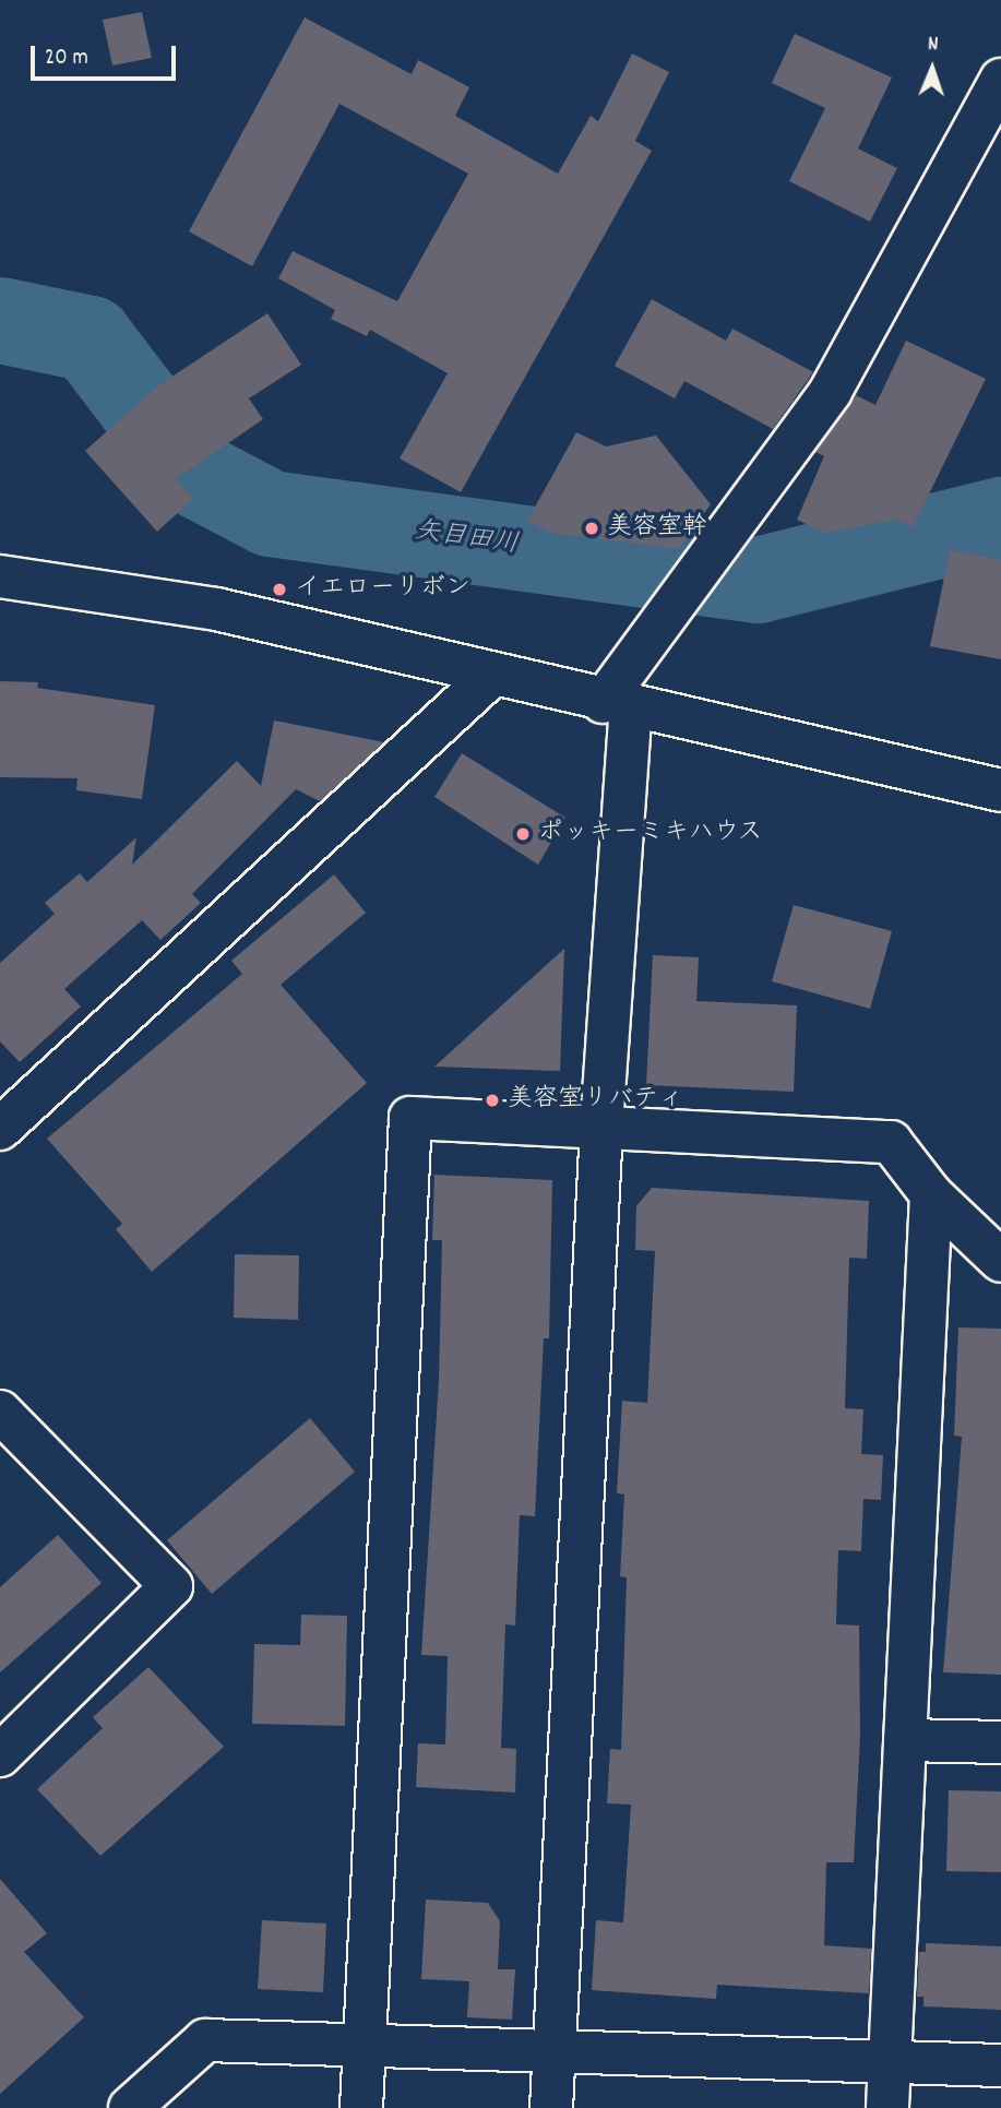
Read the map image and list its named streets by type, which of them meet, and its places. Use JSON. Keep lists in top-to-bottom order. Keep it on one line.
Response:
{"water":["矢目田川"],"places":["美容室幹","イエローリボン","ポッキーミキハウス","美容室リバティ"],"scale_bar":"20 m","north":"top"}
